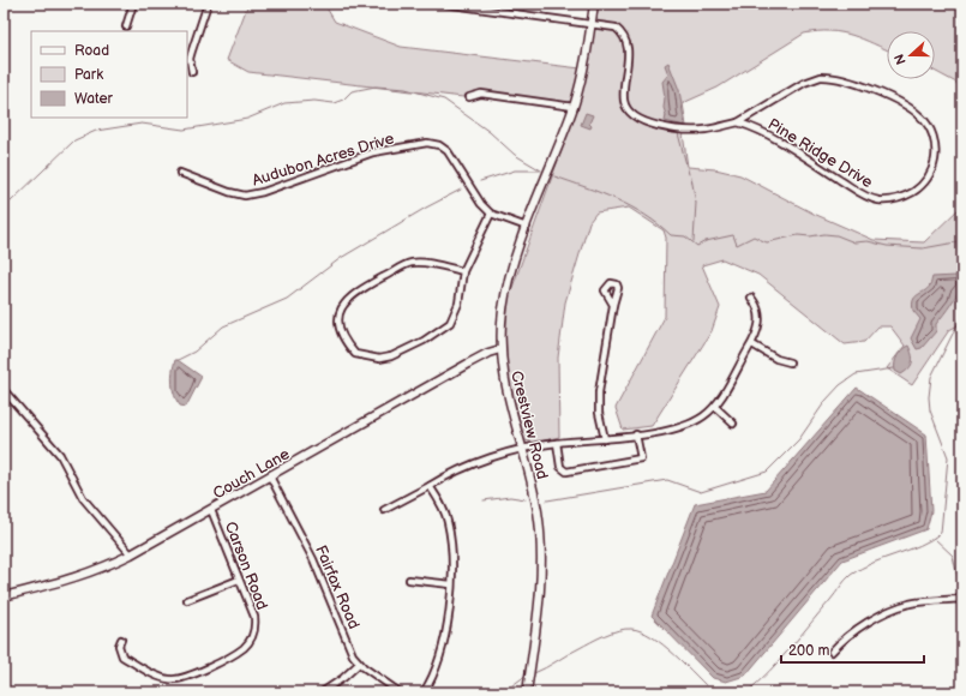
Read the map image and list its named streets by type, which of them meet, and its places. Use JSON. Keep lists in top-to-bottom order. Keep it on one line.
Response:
{"streets":{"street":["Pine Ridge Drive","Audubon Acres Drive","Crestview Road","Couch Lane","Carson Road","Fairfax Road"]},"crossings":[["Pine Ridge Drive","Crestview Road"],["Crestview Road","Couch Lane"],["Couch Lane","Carson Road"],["Couch Lane","Fairfax Road"]],"legend":["Road","Park","Water"],"scale_bar":"200 m","north":"left"}
